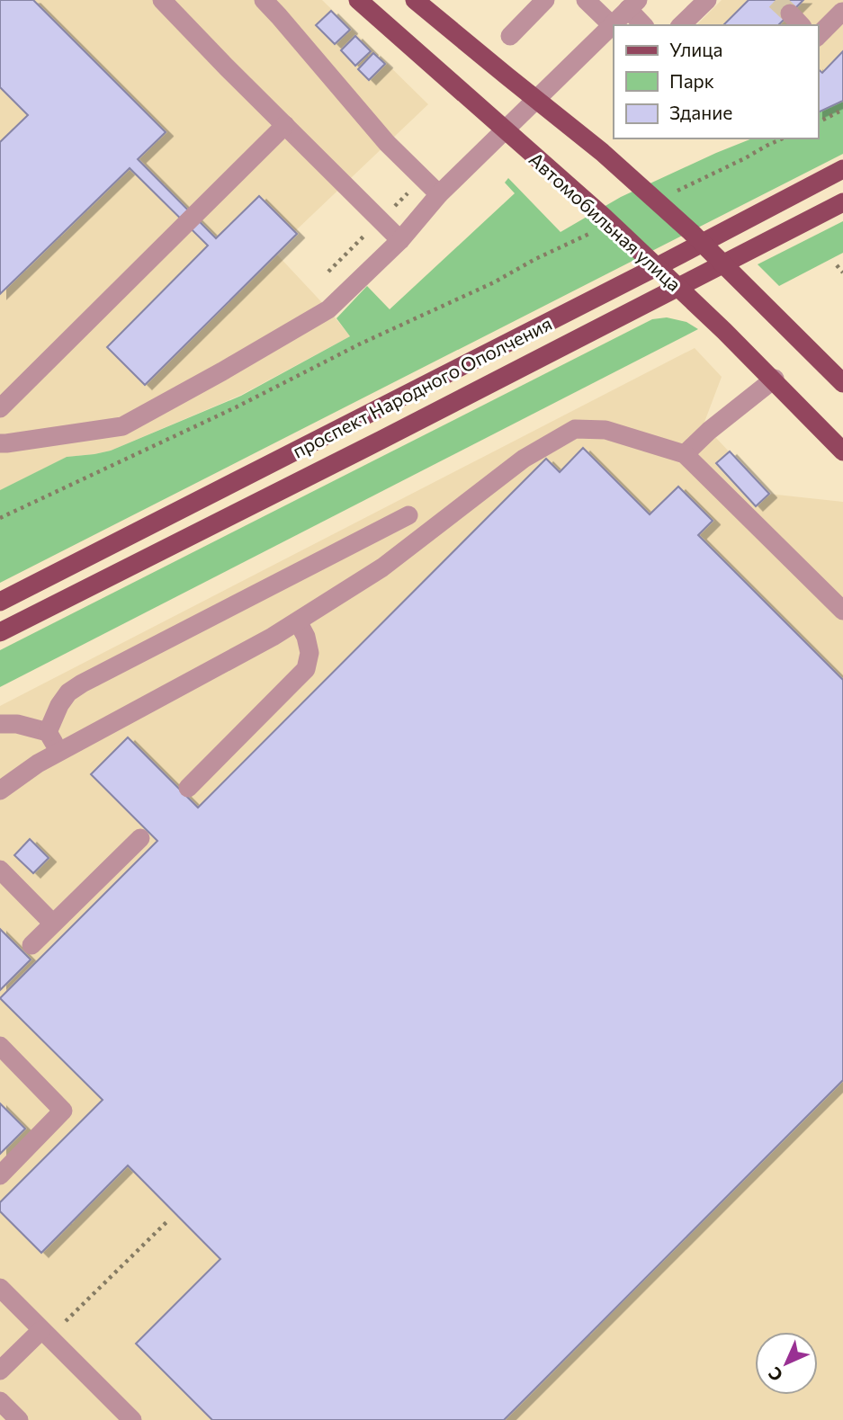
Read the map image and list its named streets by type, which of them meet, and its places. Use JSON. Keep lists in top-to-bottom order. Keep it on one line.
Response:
{"streets":{"main road":["Автомобильная улица","проспект Народного Ополчения"]},"legend":["Улица","Парк","Здание"],"north":"bottom left"}
